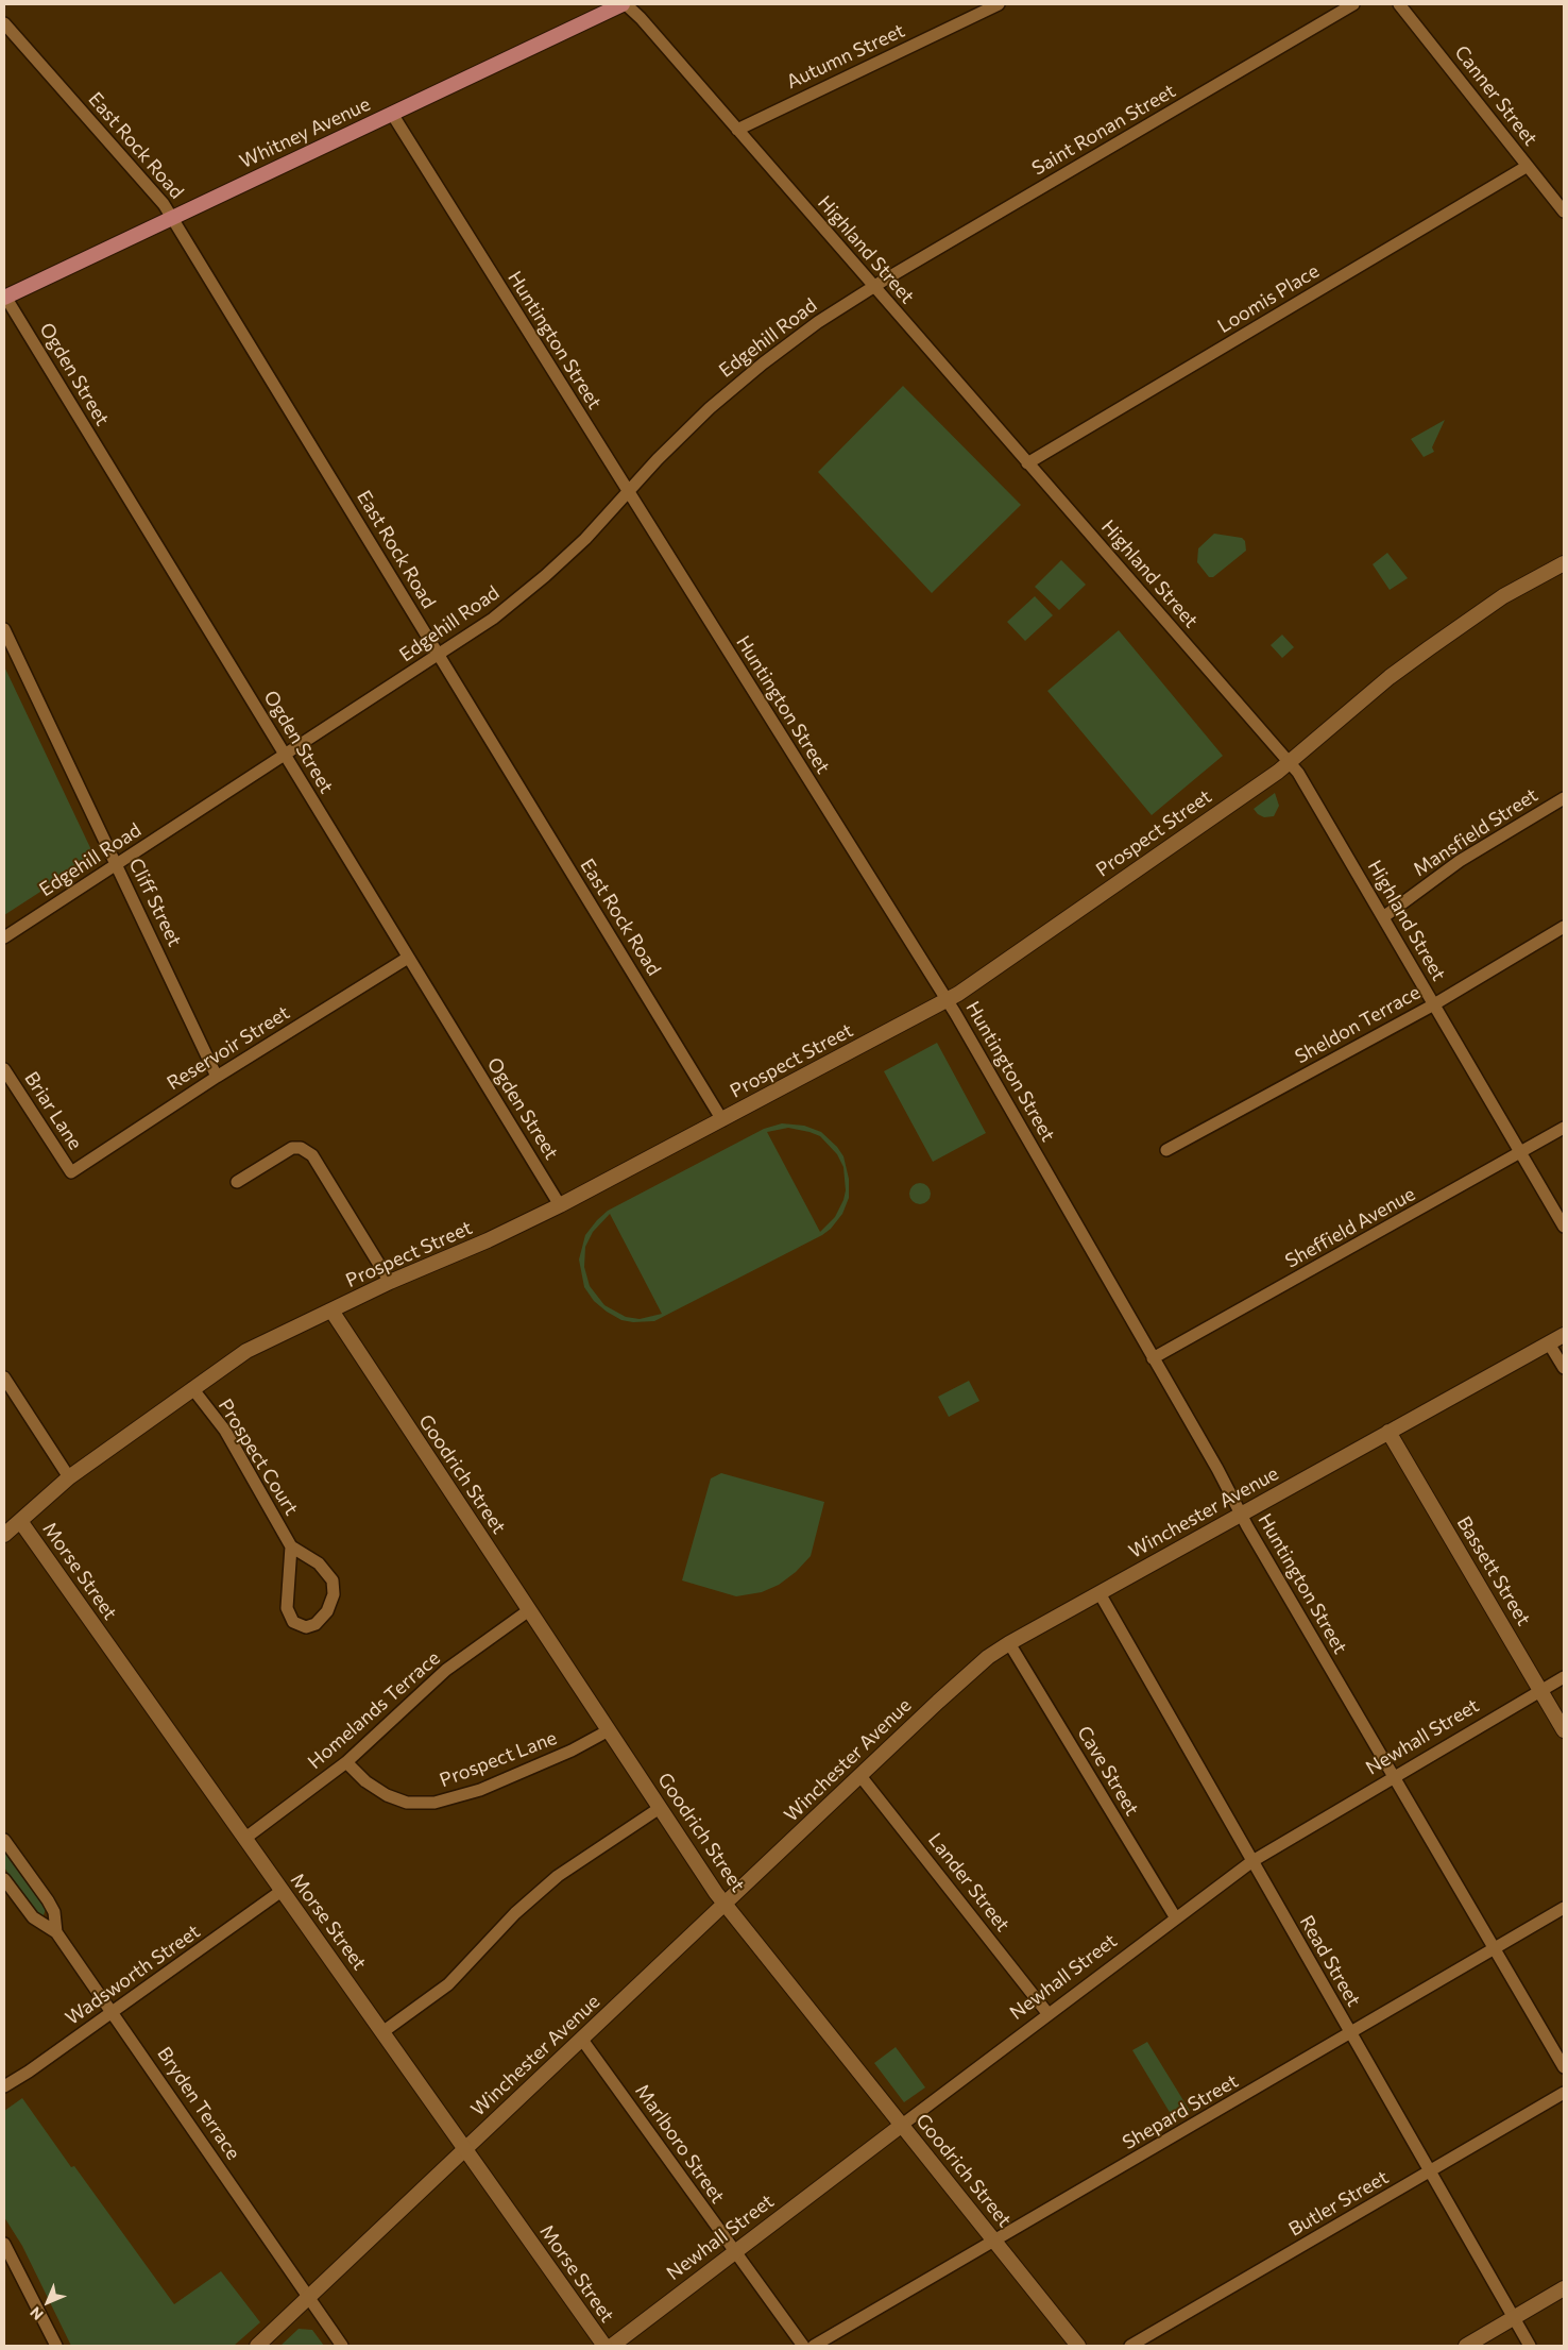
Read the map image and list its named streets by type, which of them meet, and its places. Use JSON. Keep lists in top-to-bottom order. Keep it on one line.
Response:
{"streets":{"main road":["Whitney Avenue","Prospect Street","Goodrich Street","Winchester Avenue","Morse Street","Bassett Street","Newhall Street"],"street":["Autumn Street","Canner Street","Saint Ronan Street","East Rock Road","Highland Street","Loomis Place","Edgehill Road","Huntington Street","Ogden Street","Mansfield Street","Cliff Street","Sheldon Terrace","Reservoir Street","Briar Lane","Sheffield Avenue","Prospect Court","Homelands Terrace","Prospect Lane","Cave Street","Lander Street","Read Street","Wadsworth Street","Bryden Terrace","Shepard Street","Marlboro Street","Butler Street"]},"crossings":[["Autumn Street","Highland Street"],["Canner Street","Loomis Place"],["Saint Ronan Street","Highland Street"],["Saint Ronan Street","Edgehill Road"],["Whitney Avenue","East Rock Road"],["Whitney Avenue","Highland Street"],["Whitney Avenue","Huntington Street"],["Whitney Avenue","Ogden Street"],["East Rock Road","Edgehill Road"],["East Rock Road","Prospect Street"],["Highland Street","Loomis Place"],["Highland Street","Edgehill Road"],["Highland Street","Mansfield Street"],["Highland Street","Prospect Street"],["Highland Street","Sheldon Terrace"],["Highland Street","Sheffield Avenue"],["Edgehill Road","Huntington Street"],["Edgehill Road","Ogden Street"],["Edgehill Road","Cliff Street"],["Huntington Street","Prospect Street"],["Huntington Street","Sheffield Avenue"],["Huntington Street","Winchester Avenue"],["Huntington Street","Newhall Street"],["Huntington Street","Shepard Street"],["Ogden Street","Prospect Street"],["Ogden Street","Reservoir Street"],["Prospect Street","Prospect Court"],["Prospect Street","Goodrich Street"],["Prospect Street","Morse Street"],["Cliff Street","Reservoir Street"],["Reservoir Street","Briar Lane"],["Goodrich Street","Winchester Avenue"],["Goodrich Street","Homelands Terrace"],["Goodrich Street","Newhall Street"],["Goodrich Street","Prospect Lane"],["Goodrich Street","Shepard Street"],["Winchester Avenue","Morse Street"],["Winchester Avenue","Bassett Street"],["Winchester Avenue","Cave Street"],["Winchester Avenue","Lander Street"],["Winchester Avenue","Read Street"],["Winchester Avenue","Bryden Terrace"],["Winchester Avenue","Marlboro Street"],["Morse Street","Homelands Terrace"],["Morse Street","Wadsworth Street"],["Bassett Street","Newhall Street"],["Homelands Terrace","Prospect Lane"],["Newhall Street","Cave Street"],["Newhall Street","Lander Street"],["Newhall Street","Read Street"],["Newhall Street","Marlboro Street"],["Read Street","Shepard Street"],["Read Street","Butler Street"],["Wadsworth Street","Bryden Terrace"]],"north":"bottom left"}
